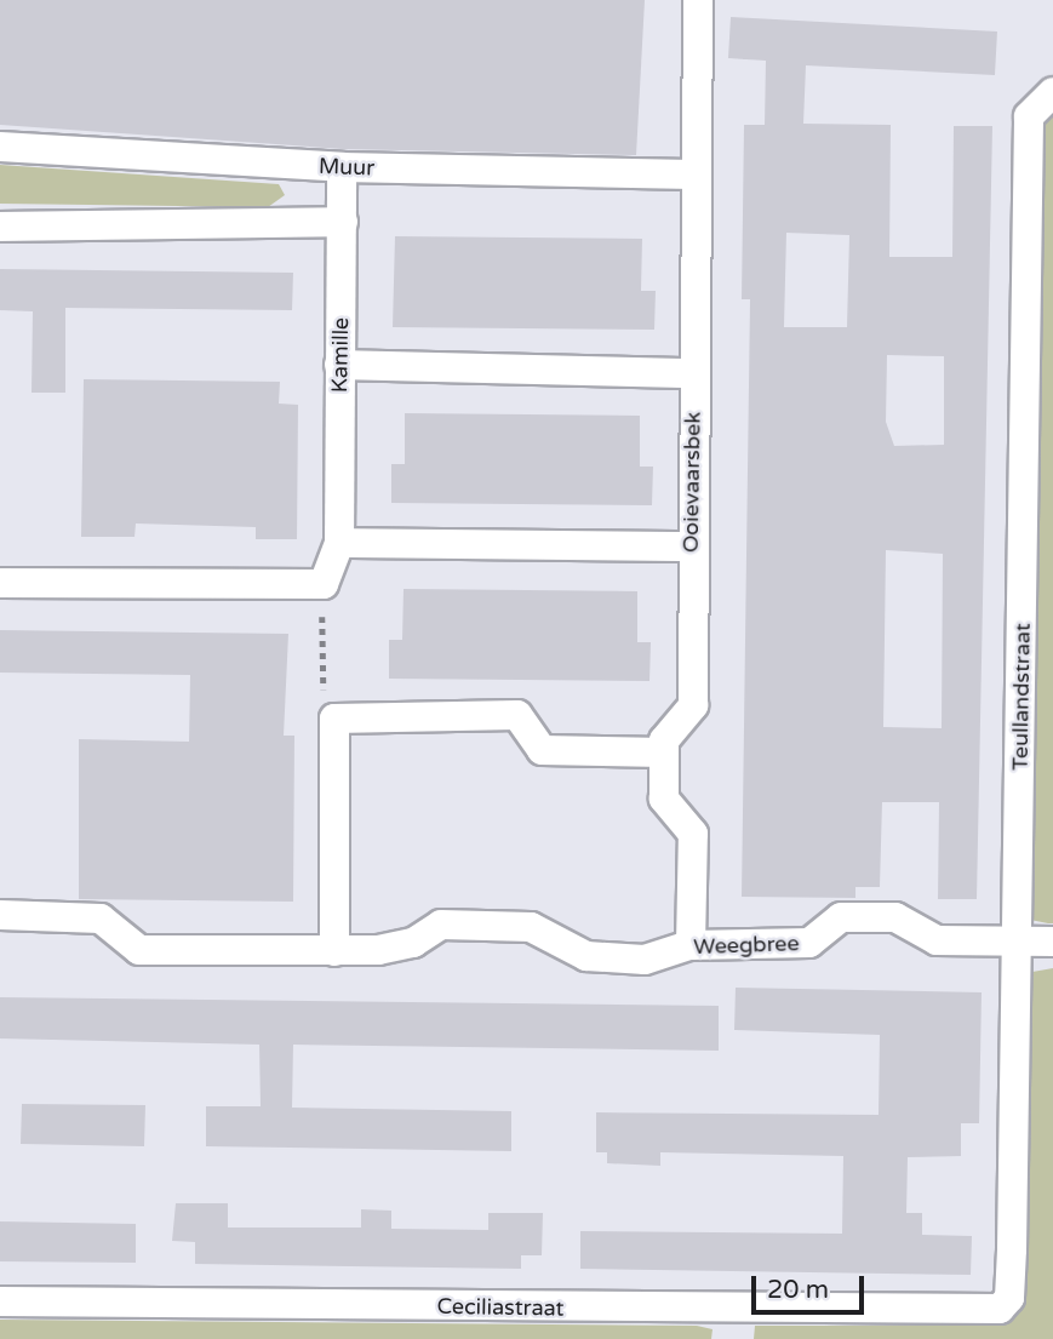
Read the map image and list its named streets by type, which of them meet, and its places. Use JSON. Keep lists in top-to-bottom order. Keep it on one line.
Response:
{"streets":{"street":["Muur","Kamille","Ooievaarsbek","Teullandstraat","Weegbree","Ceciliastraat"]},"crossings":[["Muur","Kamille"],["Muur","Ooievaarsbek"],["Ooievaarsbek","Weegbree"],["Teullandstraat","Weegbree"],["Teullandstraat","Ceciliastraat"]],"scale_bar":"20 m"}
